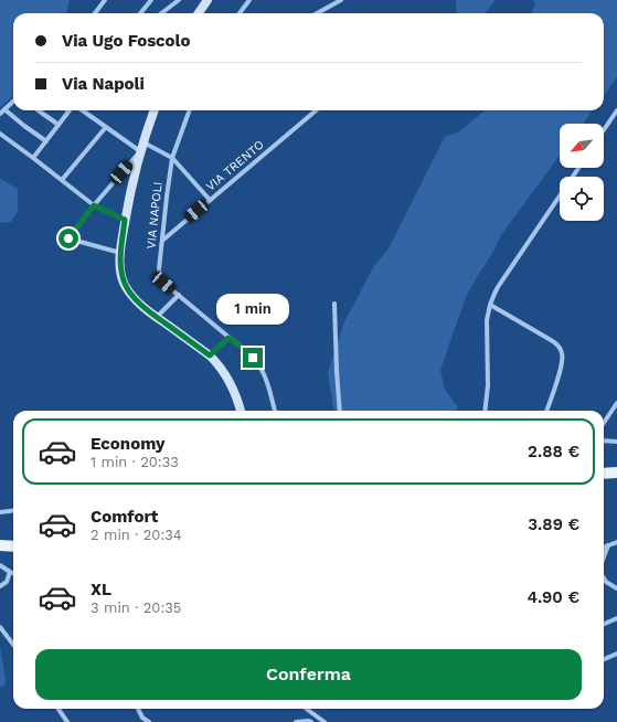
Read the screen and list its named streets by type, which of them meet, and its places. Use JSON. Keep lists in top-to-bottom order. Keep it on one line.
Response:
{"streets":{"street":["VIA TRENTO","VIA NAPOLI"]},"crossings":[["VIA TRENTO","VIA NAPOLI"]],"north":"bottom left","page":{"banner":["Via Ugo Foscolo","Via Napoli"],"bubble":"1 min","list":[{"name":"Economy","note":"1 min · 20:33","value":"2.88 €"},{"name":"Comfort","note":"2 min · 20:34","value":"3.89 €"},{"name":"XL","note":"3 min · 20:35","value":"4.90 €"}],"buttons":"Conferma"}}
